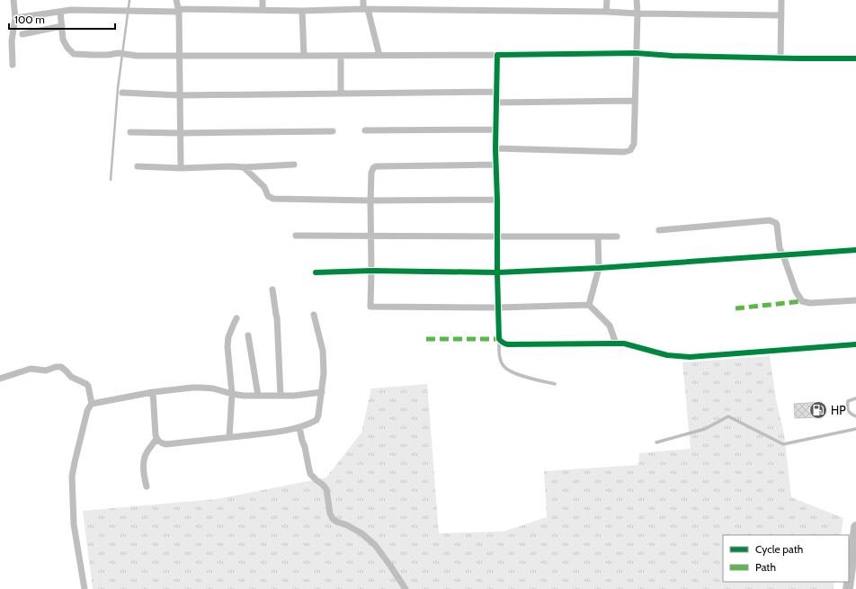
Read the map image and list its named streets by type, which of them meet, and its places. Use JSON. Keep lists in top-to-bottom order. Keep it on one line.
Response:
{"places":{"fuel station":["HP"]},"legend":["Cycle path","Path"],"scale_bar":"100 m"}
